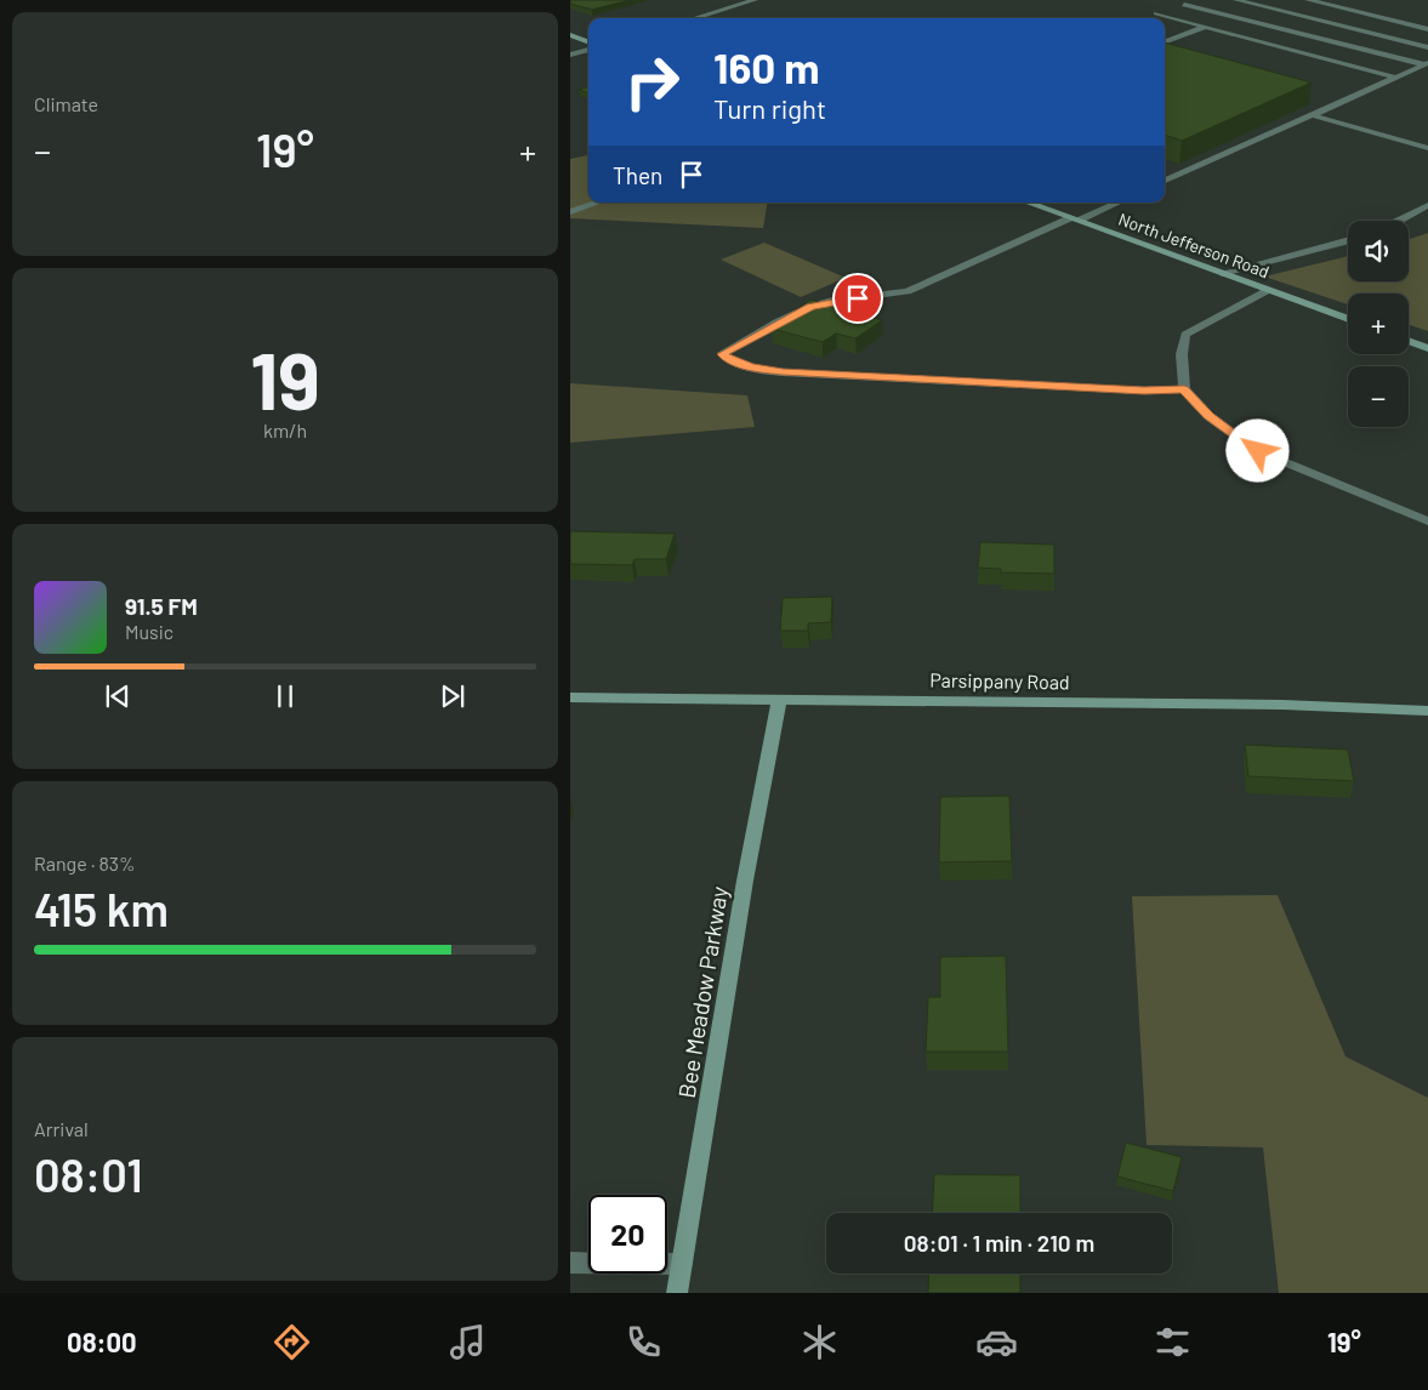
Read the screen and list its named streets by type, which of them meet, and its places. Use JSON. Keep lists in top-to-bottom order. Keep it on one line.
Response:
{"streets":{"street":["North Jefferson Road","Parsippany Road","Bee Meadow Parkway"]},"crossings":[["Parsippany Road","Bee Meadow Parkway"]],"page":{"tile":["Climate",["19","km/h"],["Range · 83%","415 km"],["Arrival","08:01"]],"turn":["160 m","Turn right"],"heat":["−","19°","+"],"then":"Then","map_buttons":["+","−"],"song":["91.5 FM","Music"],"limit":"20","trip":"08:01 · 1 min · 210 m","tabs":["08:00","19°"]}}
